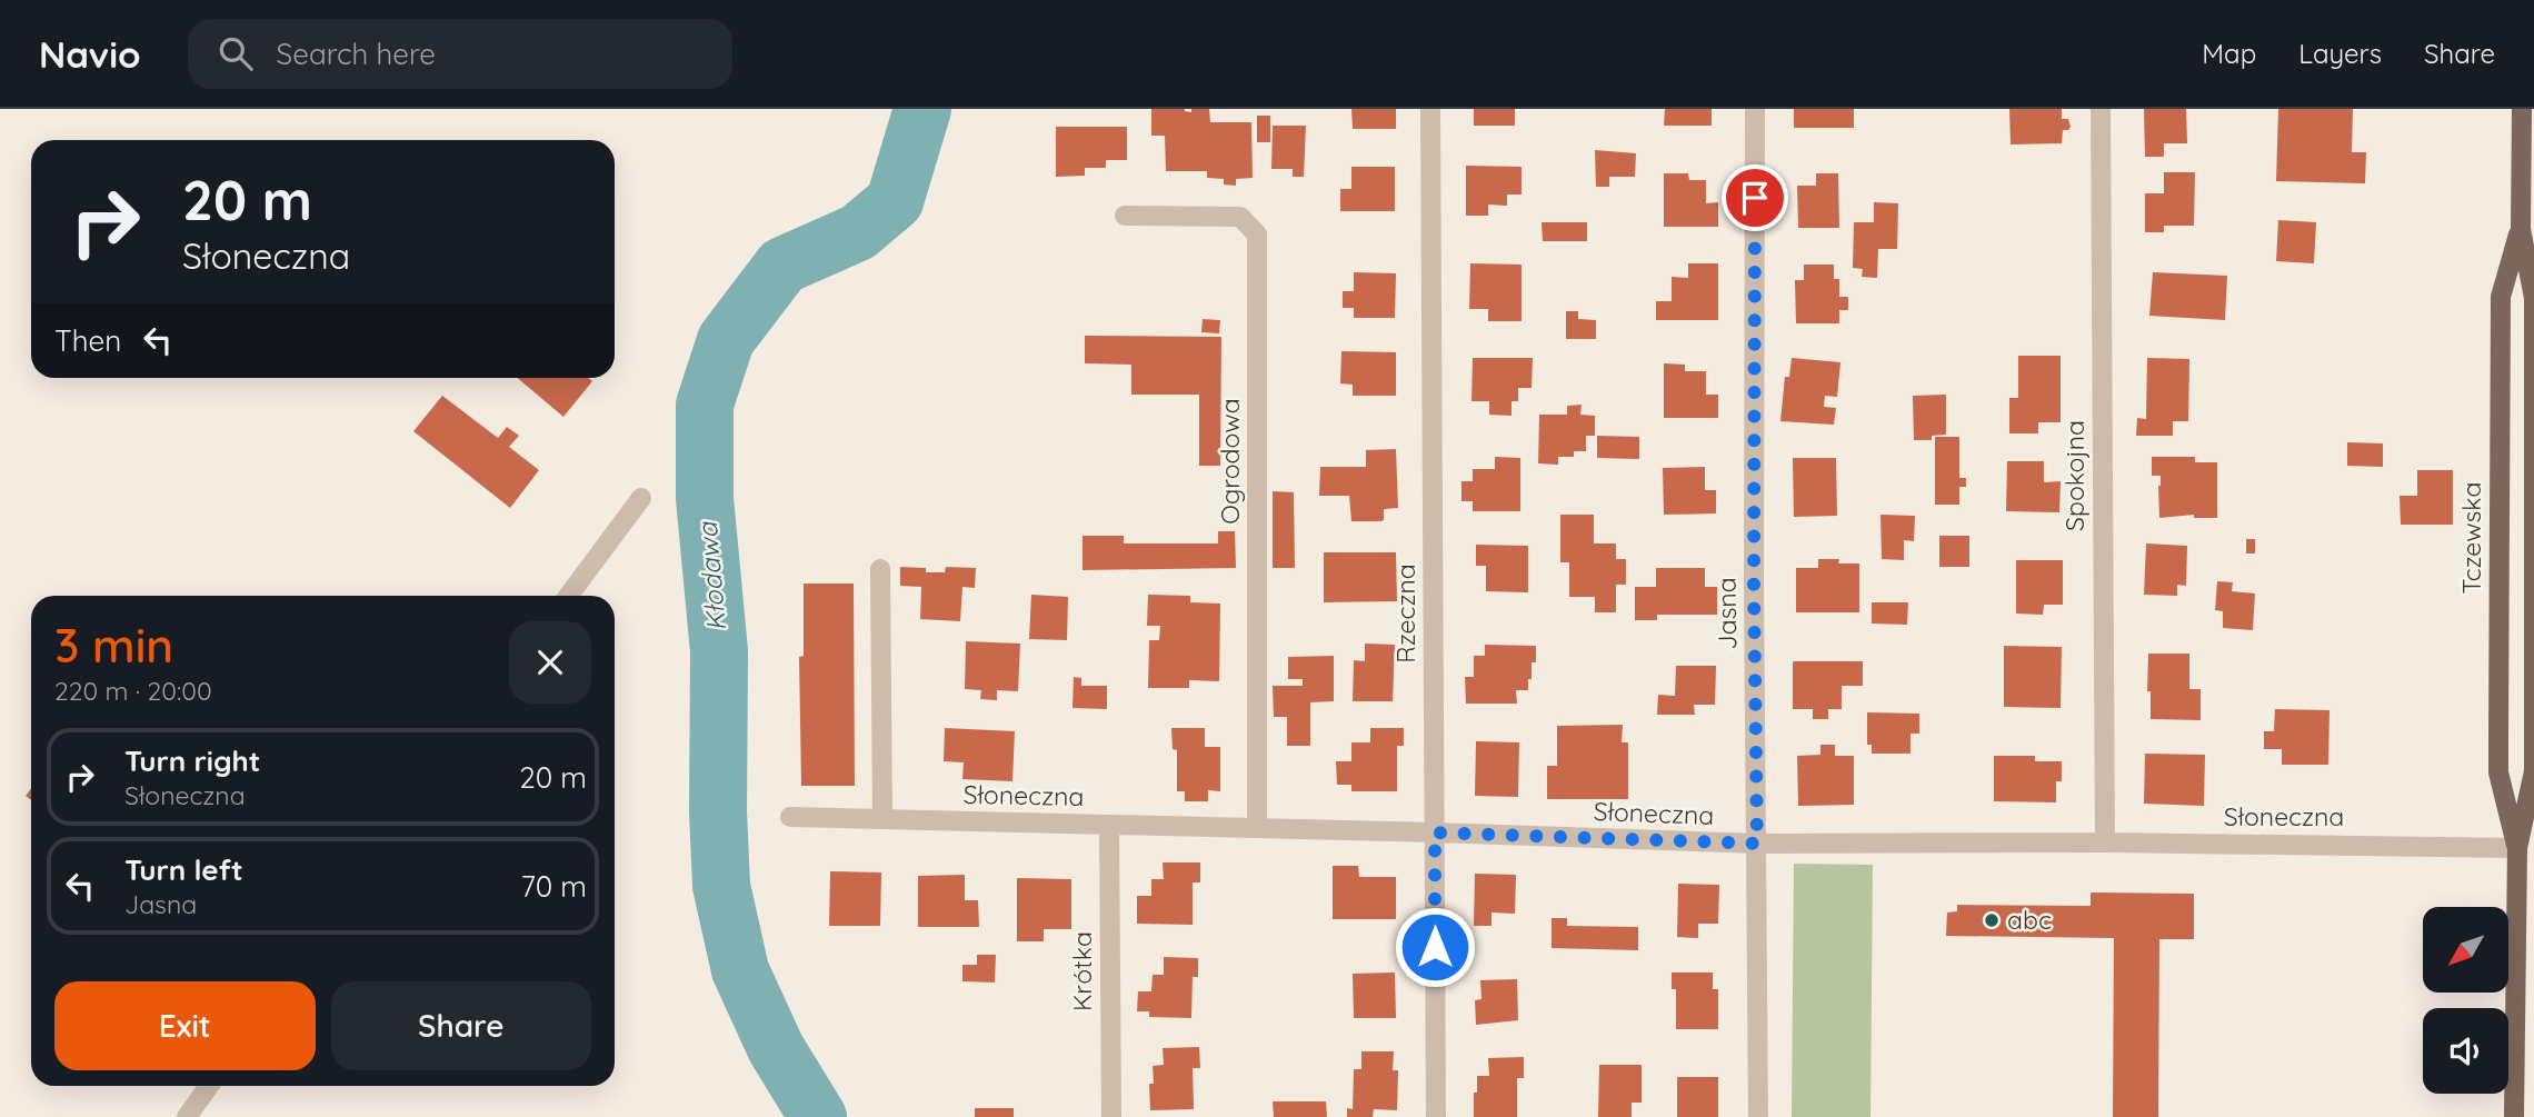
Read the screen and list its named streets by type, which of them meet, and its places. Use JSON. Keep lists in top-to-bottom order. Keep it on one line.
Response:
{"streets":{"main road":["Tczewska"],"street":["Ogrodowa","Spokojna","Rzeczna","Jasna","Słoneczna","Krótka"]},"crossings":[["Ogrodowa","Słoneczna"],["Spokojna","Słoneczna"],["Tczewska","Słoneczna"],["Rzeczna","Słoneczna"],["Jasna","Słoneczna"],["Słoneczna","Krótka"]],"water":["Kłodawa"],"places":["abc"],"north":"bottom left","page":{"header":"Navio","search":"Search here","nav":["Map","Layers","Share"],"turn":["20 m","Słoneczna"],"then":"Then","heading":["3 min","220 m · 20:00"],"list":[{"name":"Turn right","note":"Słoneczna","value":"20 m"},{"name":"Turn left","note":"Jasna","value":"70 m"}],"buttons":["Exit","Share"]}}
